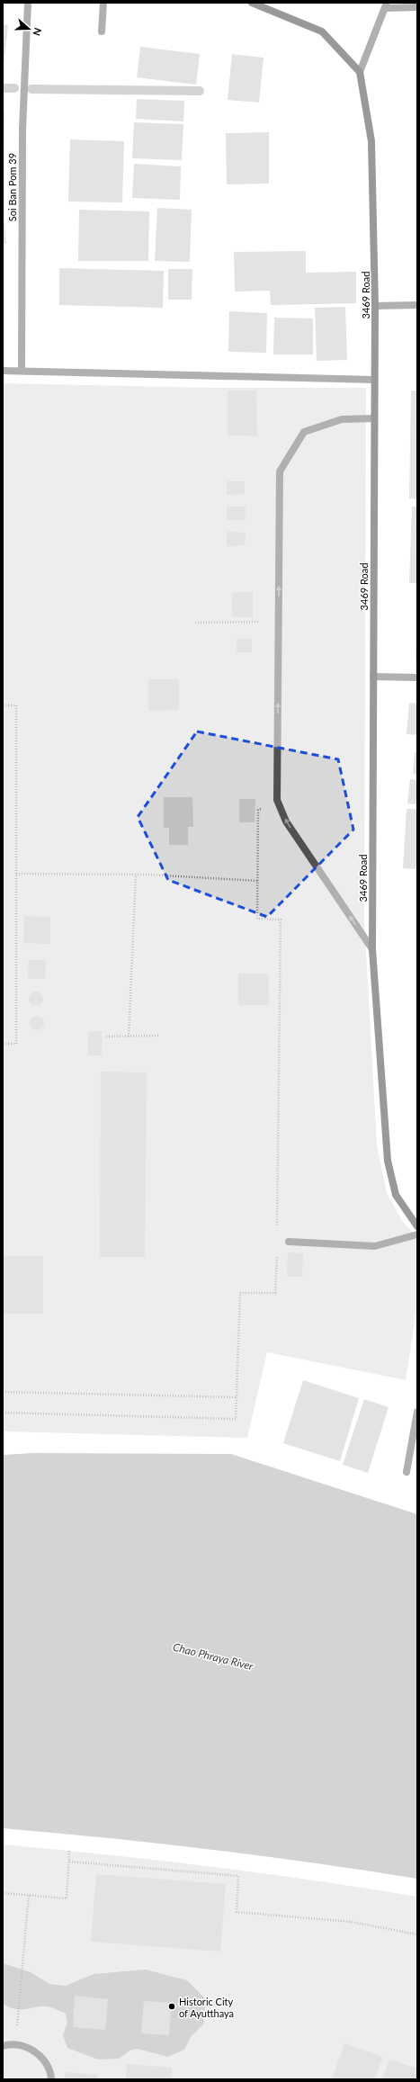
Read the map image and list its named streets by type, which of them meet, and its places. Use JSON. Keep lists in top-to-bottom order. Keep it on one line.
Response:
{"streets":{"street":["Soi Ban Pom 39","3469 Road"]},"water":["Chao Phraya River"],"places":["Historic City of Ayutthaya"],"north":"right"}
